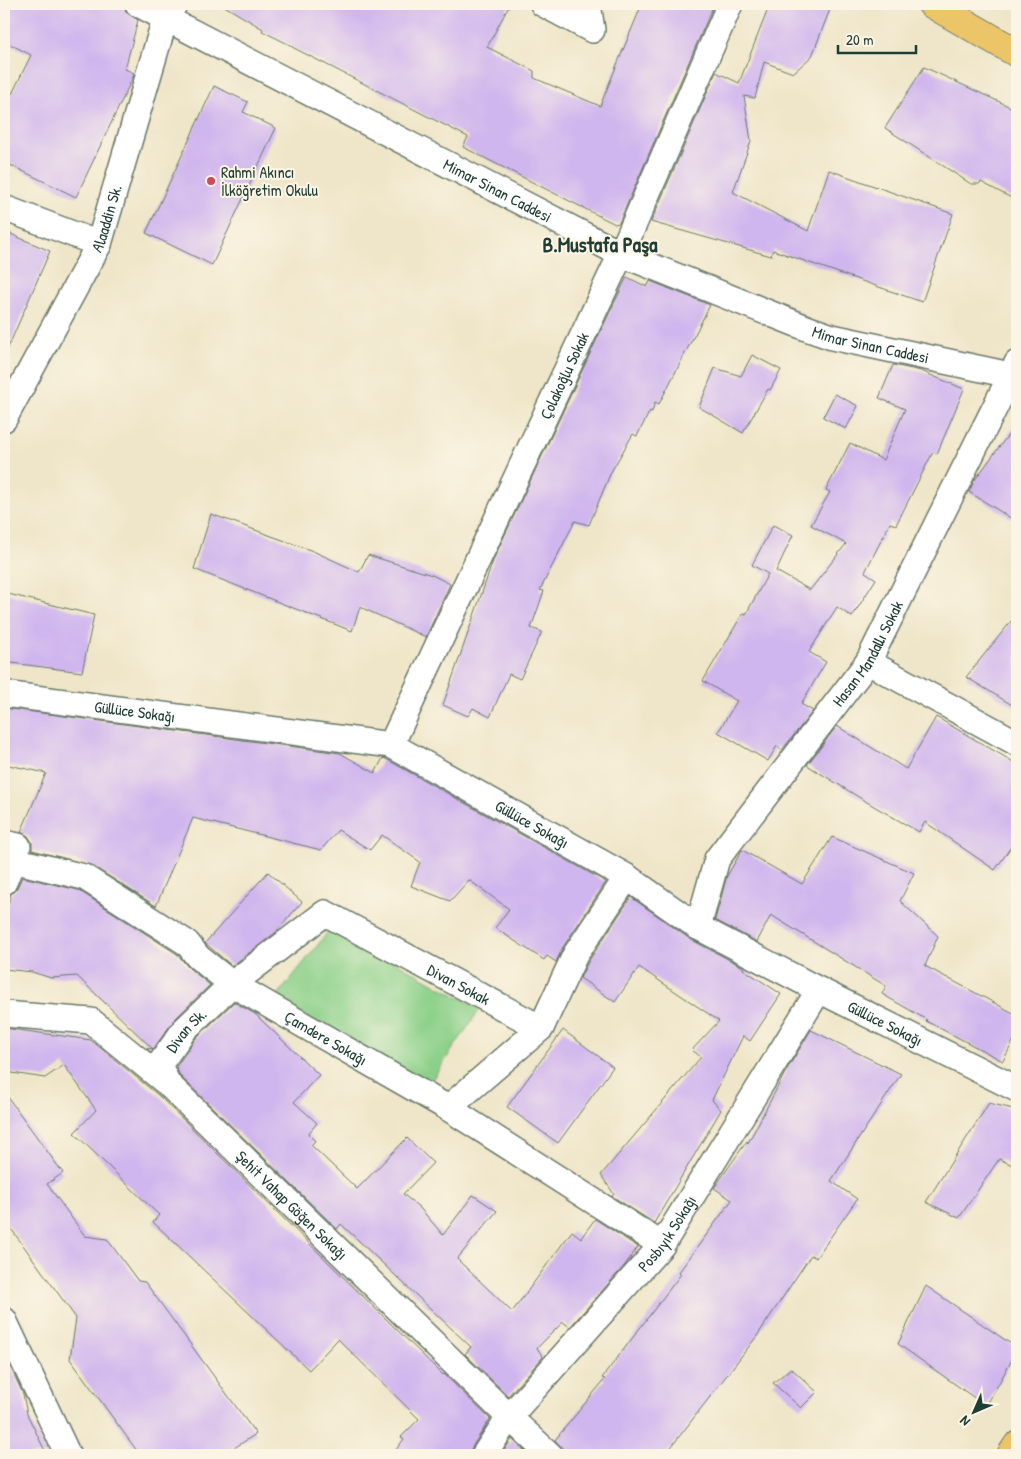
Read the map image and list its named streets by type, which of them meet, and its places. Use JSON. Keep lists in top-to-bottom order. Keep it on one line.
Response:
{"streets":{"street":["Mimar Sinan Caddesi","Alaaddin Sk.","Çolakoğlu Sokak","Hasan Mandallı Sokak","Güllüce Sokağı","Divan Sokak","Divan Sk.","Çamdere Sokağı","Şehit Vahap Göğen Sokağı","Posbıyık Sokağı"]},"crossings":[["Mimar Sinan Caddesi","Alaaddin Sk."],["Mimar Sinan Caddesi","Çolakoğlu Sokak"],["Mimar Sinan Caddesi","Hasan Mandallı Sokak"],["Çolakoğlu Sokak","Güllüce Sokağı"],["Hasan Mandallı Sokak","Güllüce Sokağı"],["Güllüce Sokağı","Posbıyık Sokağı"],["Divan Sokak","Divan Sk."],["Divan Sokak","Çamdere Sokağı"],["Divan Sk.","Çamdere Sokağı"],["Divan Sk.","Şehit Vahap Göğen Sokağı"],["Çamdere Sokağı","Posbıyık Sokağı"],["Şehit Vahap Göğen Sokağı","Posbıyık Sokağı"]],"districts":["B.Mustafa Paşa"],"places":["Rahmi Akıncı İlköğretim Okulu"],"scale_bar":"20 m","north":"bottom left"}
